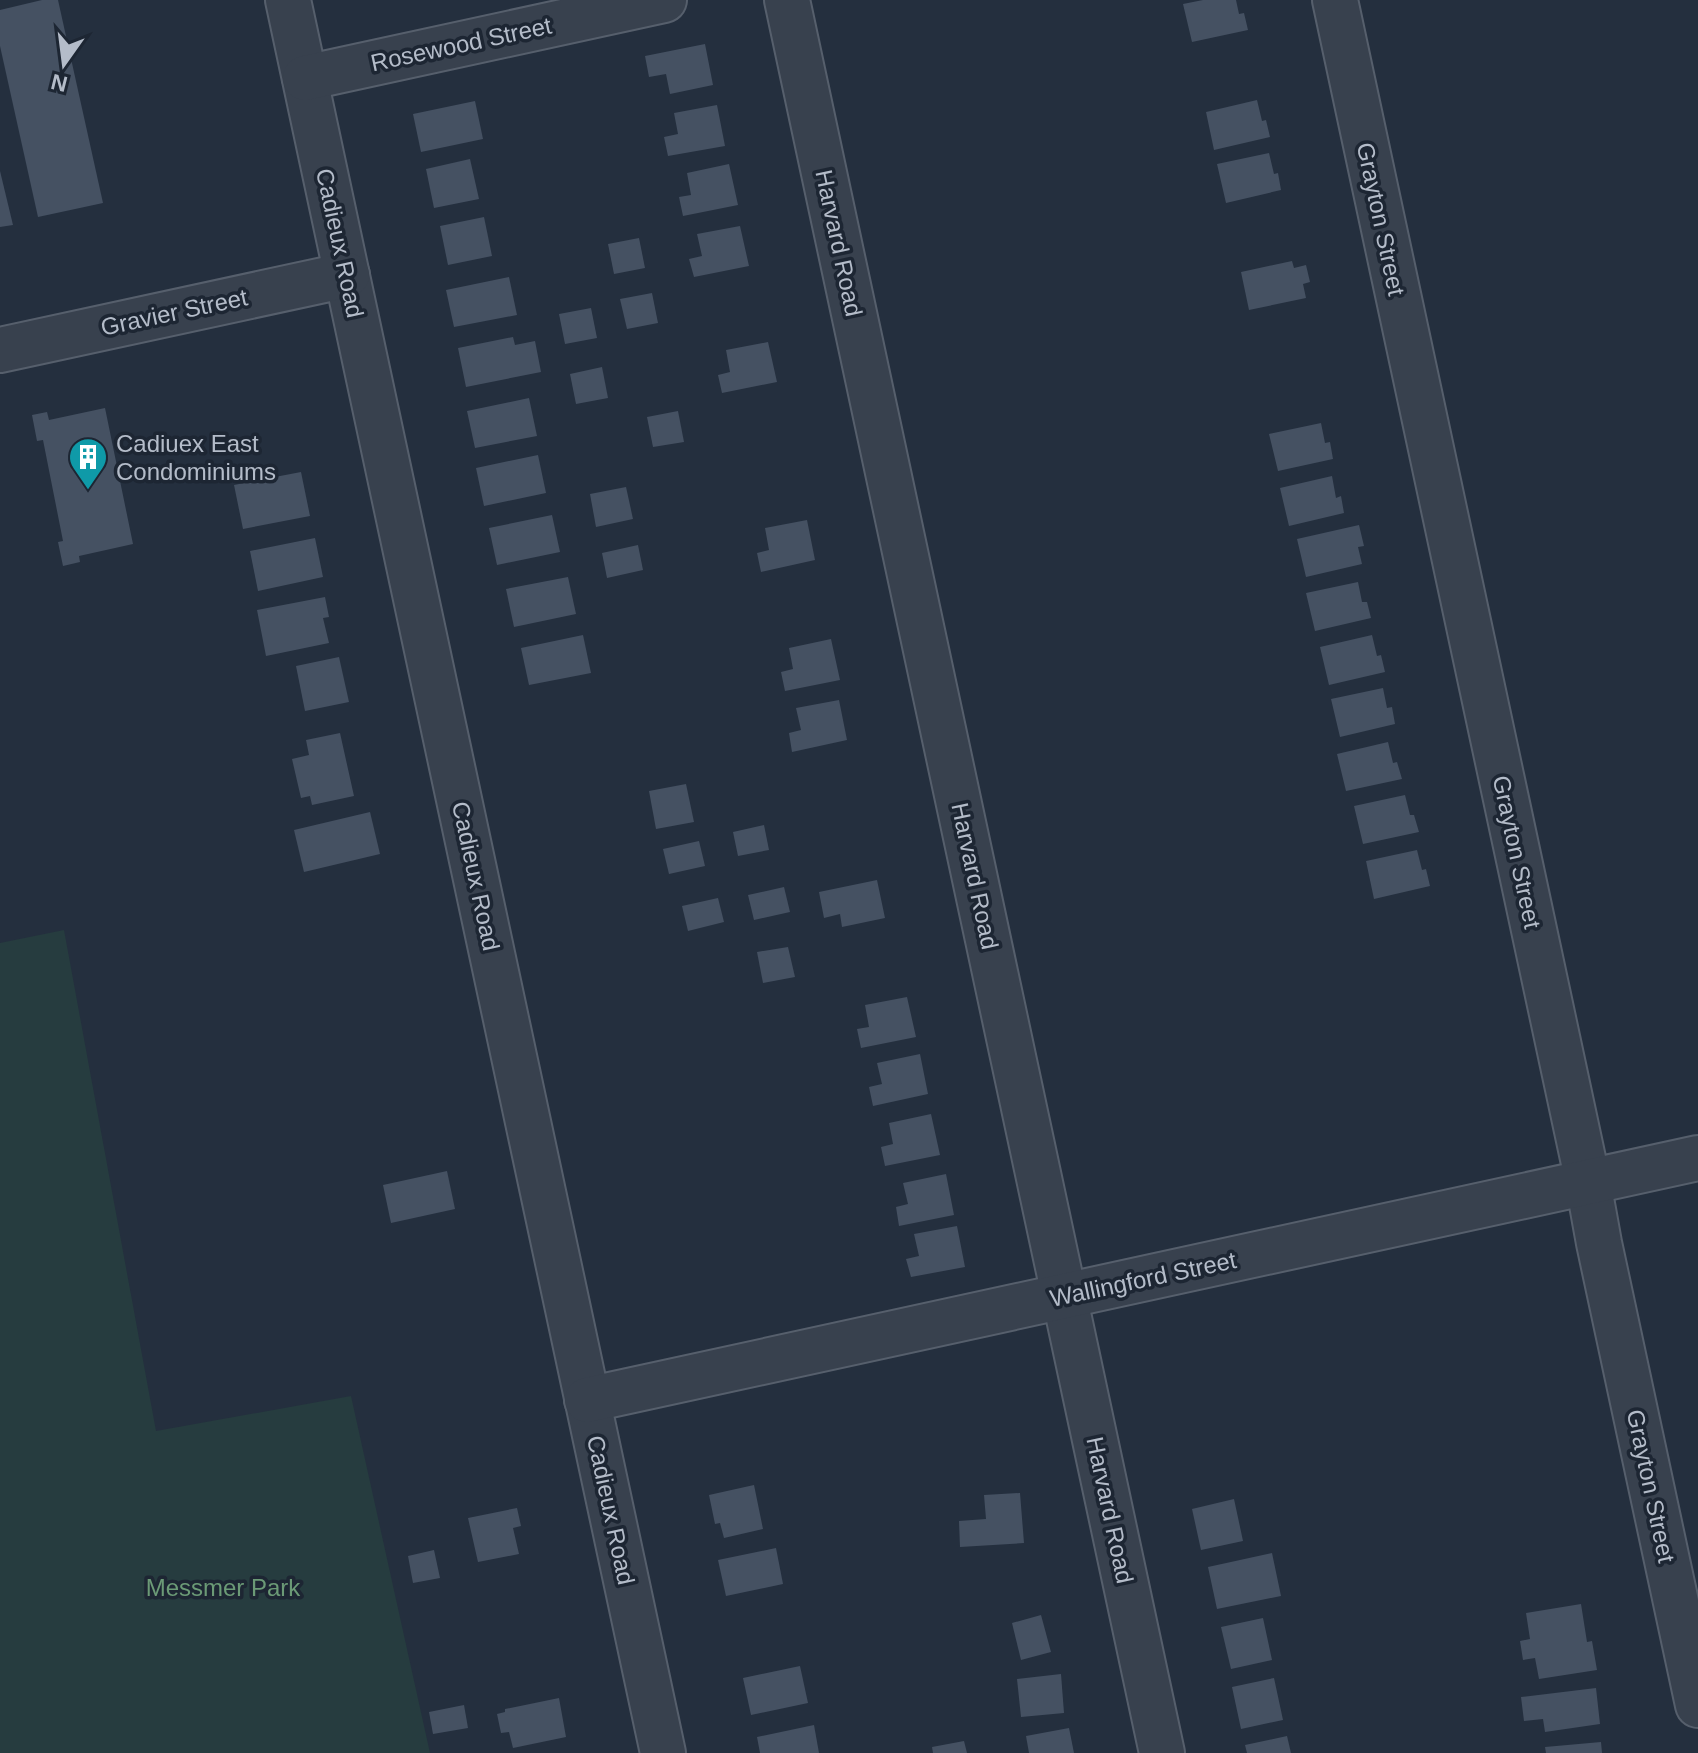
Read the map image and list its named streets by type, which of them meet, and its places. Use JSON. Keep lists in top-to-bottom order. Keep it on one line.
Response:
{"streets":{"street":["Rosewood Street","Grayton Street","Cadieux Road","Harvard Road","Gravier Street","Wallingford Street"]},"crossings":[["Rosewood Street","Cadieux Road"],["Grayton Street","Wallingford Street"],["Cadieux Road","Gravier Street"],["Cadieux Road","Wallingford Street"],["Harvard Road","Wallingford Street"]],"parks":["Messmer Park"],"places":{"building":["Cadiuex East Condominiums"]},"north":"bottom"}
